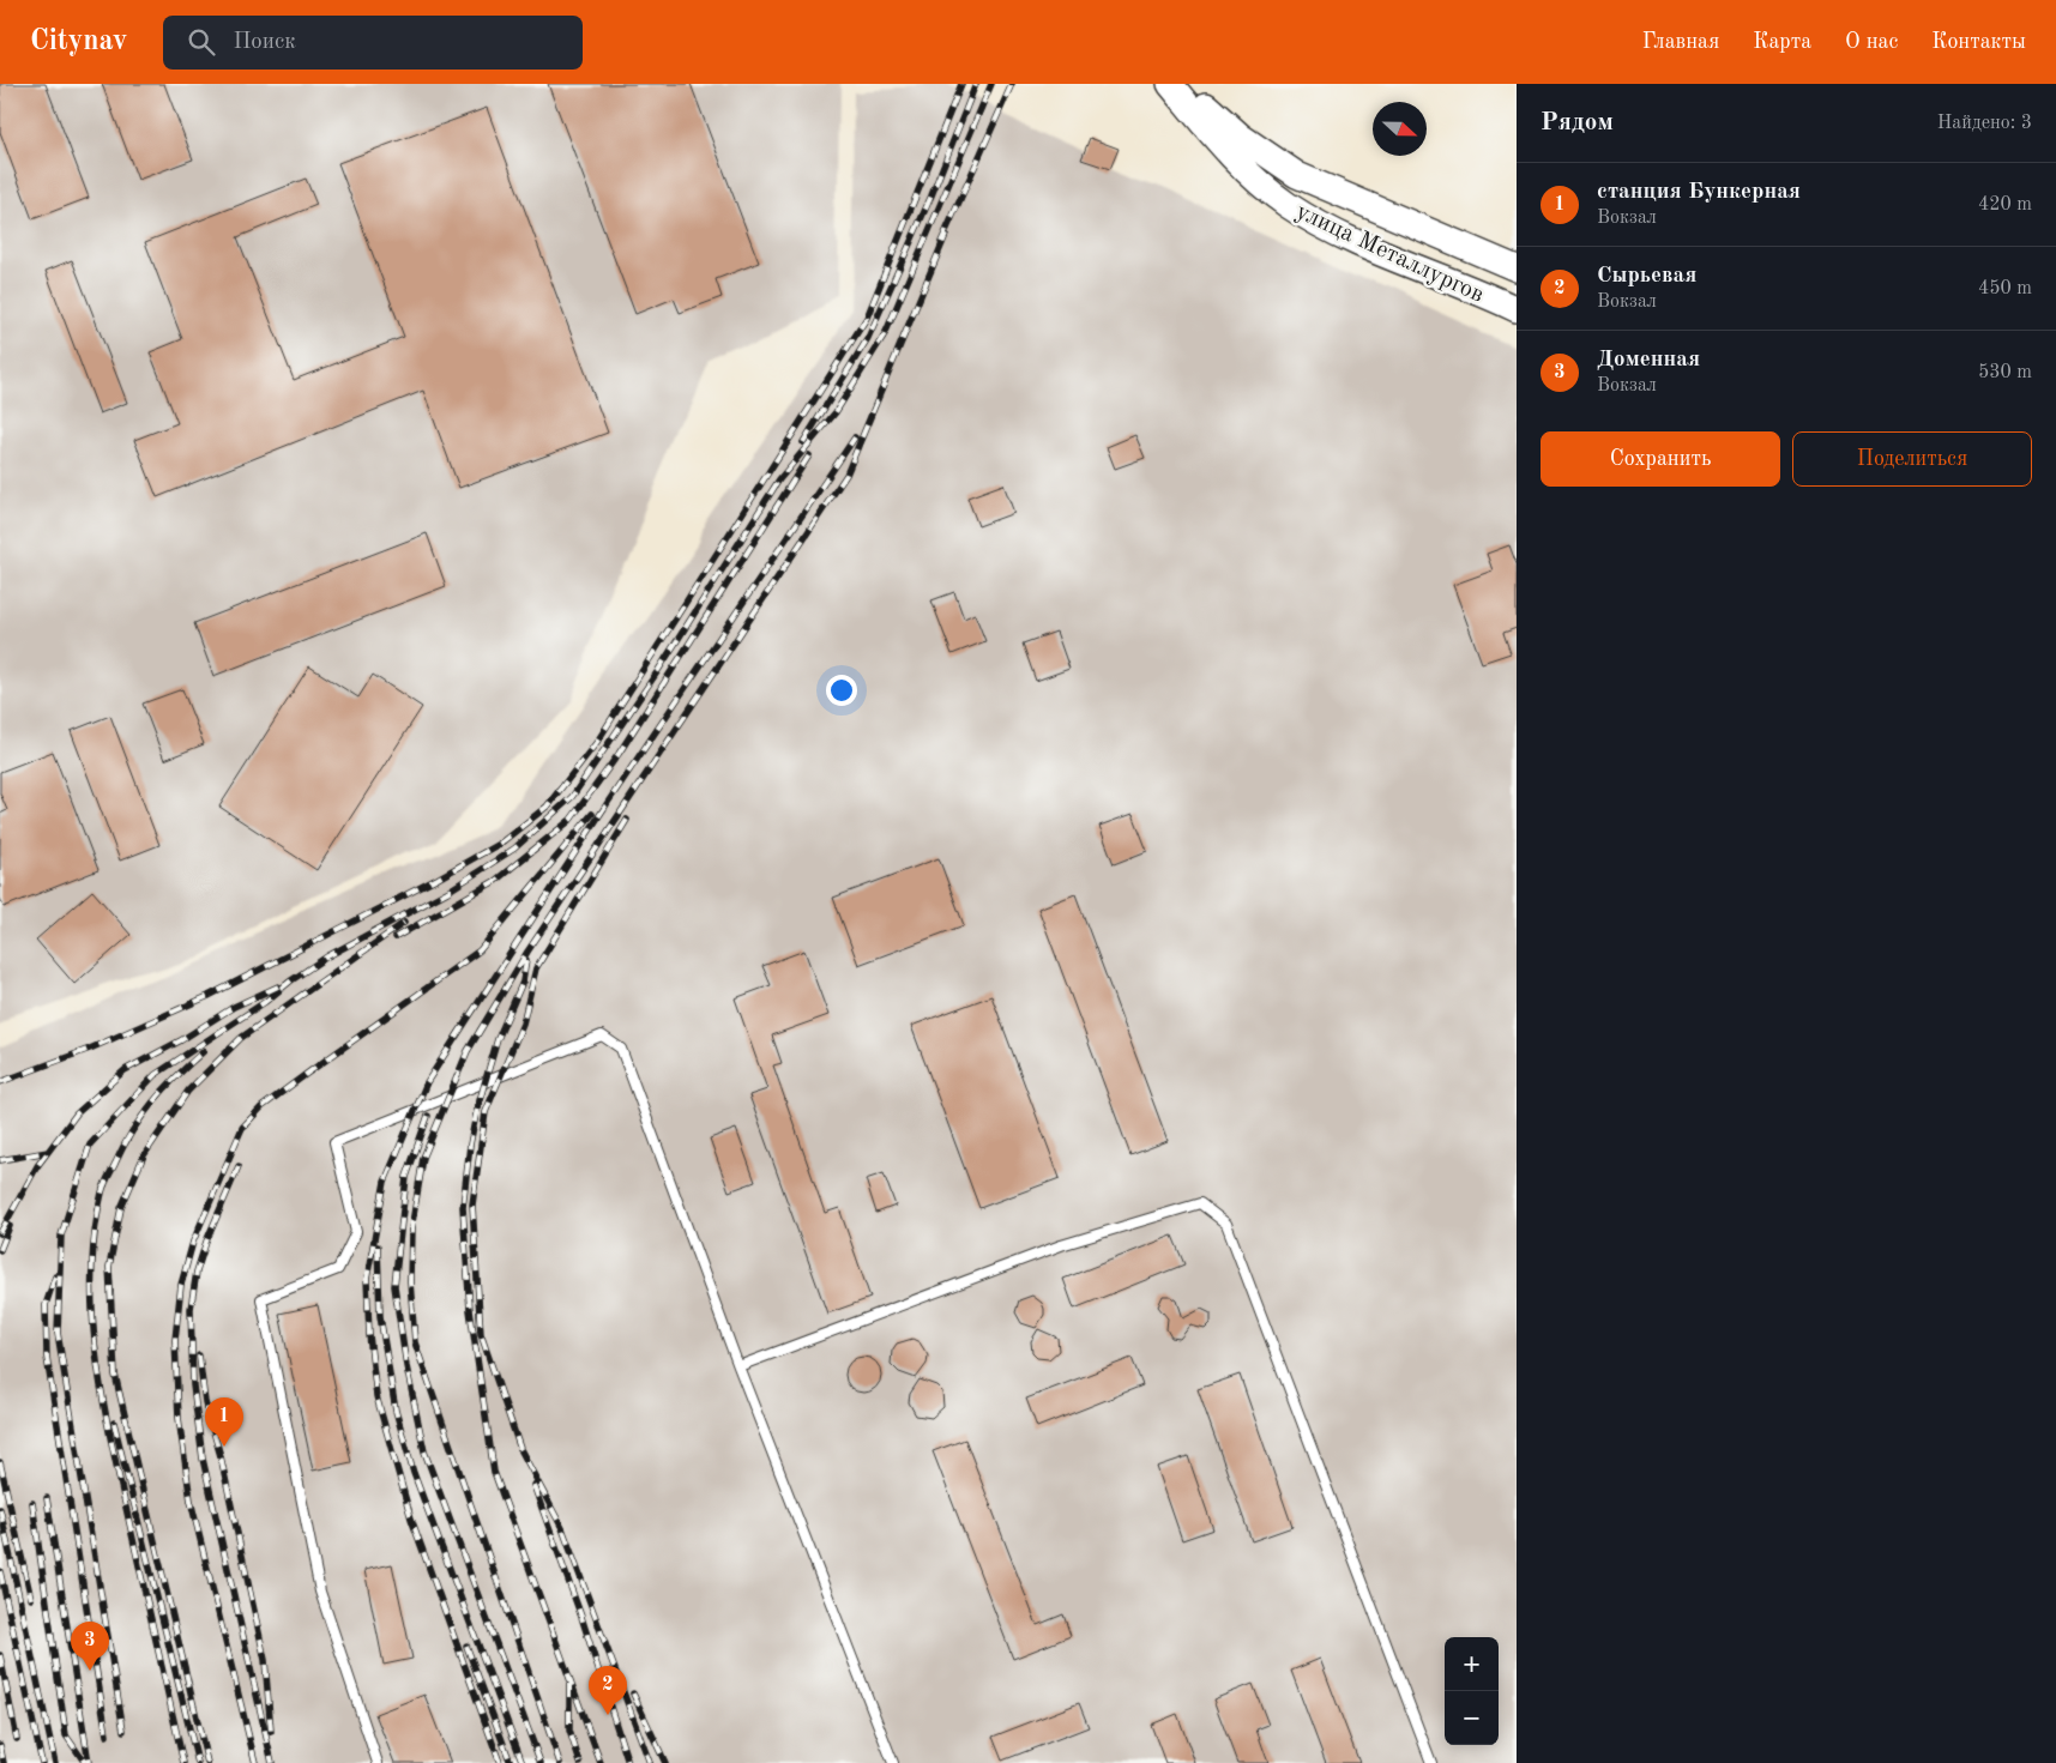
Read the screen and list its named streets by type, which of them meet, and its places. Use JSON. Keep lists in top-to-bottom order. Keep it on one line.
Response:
{"streets":{"main road":["улица Металлургов"]},"north":"right","page":{"header":"Citynav","search":"Поиск","nav":["Главная","Карта","О нас","Контакты"],"heading":["Рядом","Найдено: 3"],"list":[{"mark":"1","name":"станция Бункерная","note":"Вокзал","value":"420 m"},{"mark":"2","name":"Сырьевая","note":"Вокзал","value":"450 m"},{"mark":"3","name":"Доменная","note":"Вокзал","value":"530 m"}],"buttons":["Сохранить","Поделиться"],"pins":["1","3","2"],"map_buttons":["+","−"]}}
